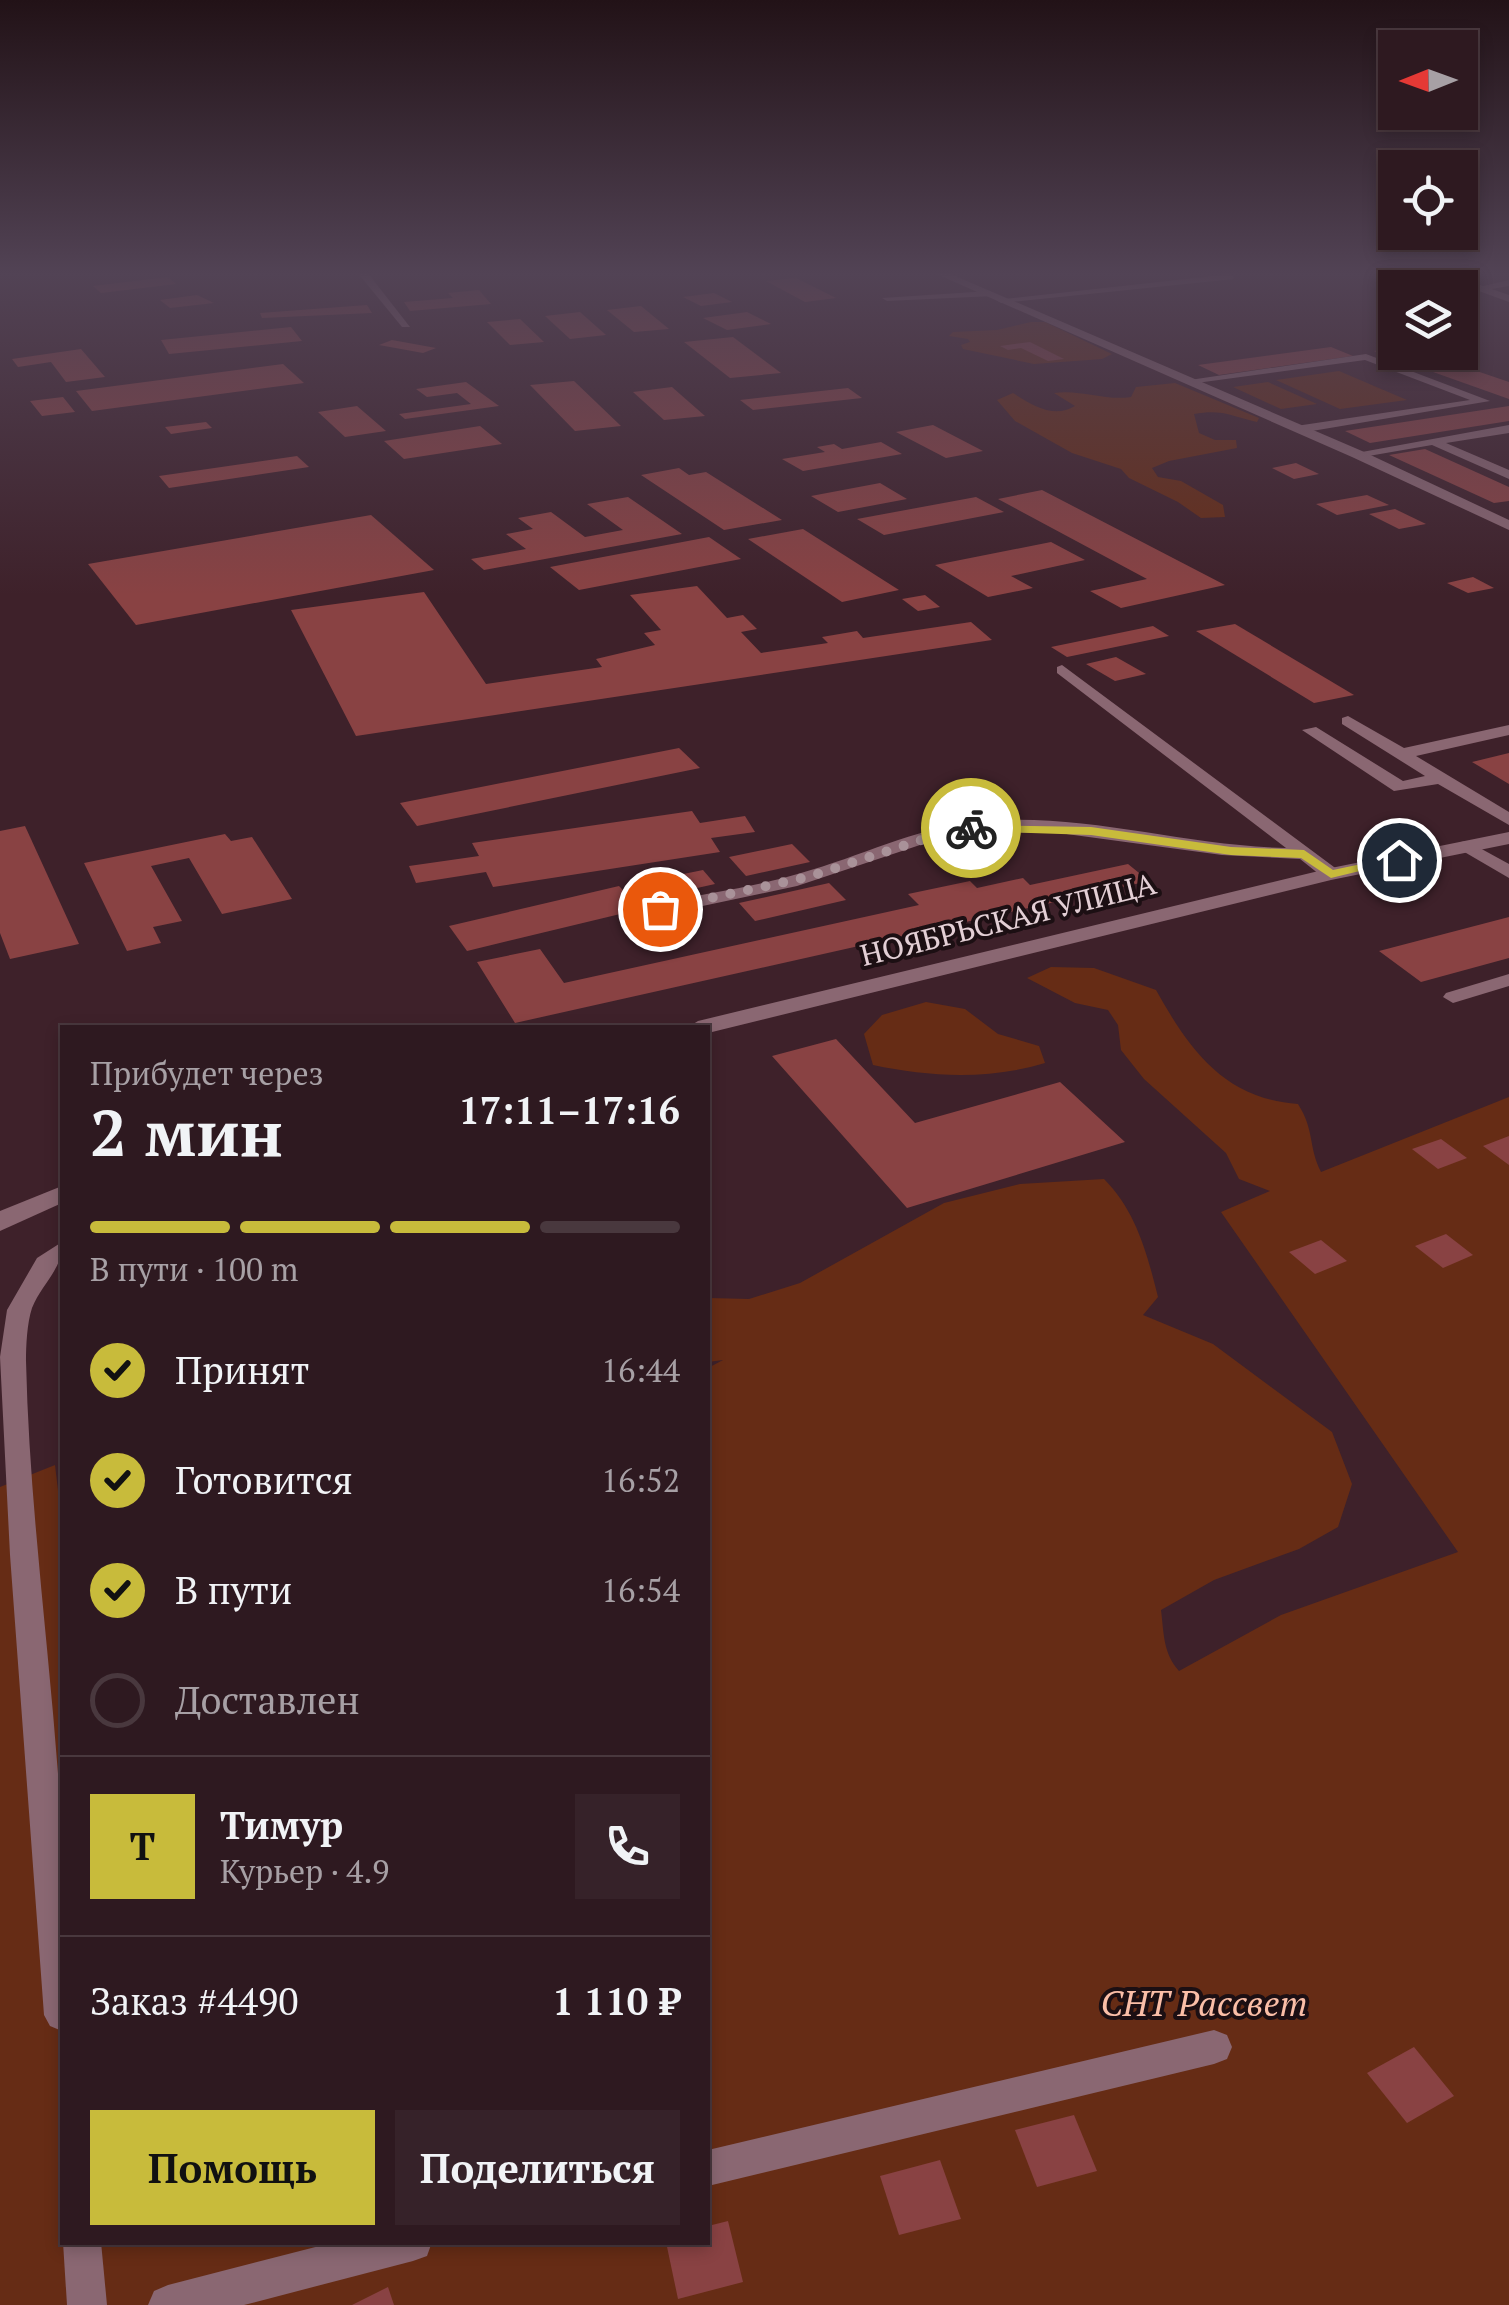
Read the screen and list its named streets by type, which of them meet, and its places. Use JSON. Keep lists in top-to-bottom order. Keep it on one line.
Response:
{"streets":{"street":["НОЯБРЬСКАЯ УЛИЦА"]},"parks":["СНТ Рассвет"],"north":"left","page":{"heading":["2 мин","Прибудет через","17:11–17:16"],"panel":["Тимур","Курьер · 4.9","Заказ #4490","1 110 ₽"],"bar":"В пути · 100 m","list":[["Принят","16:44"],["Готовится","16:52"],["В пути","16:54"],"Доставлен"],"round":"Т","buttons":["Помощь","Поделиться"]}}
